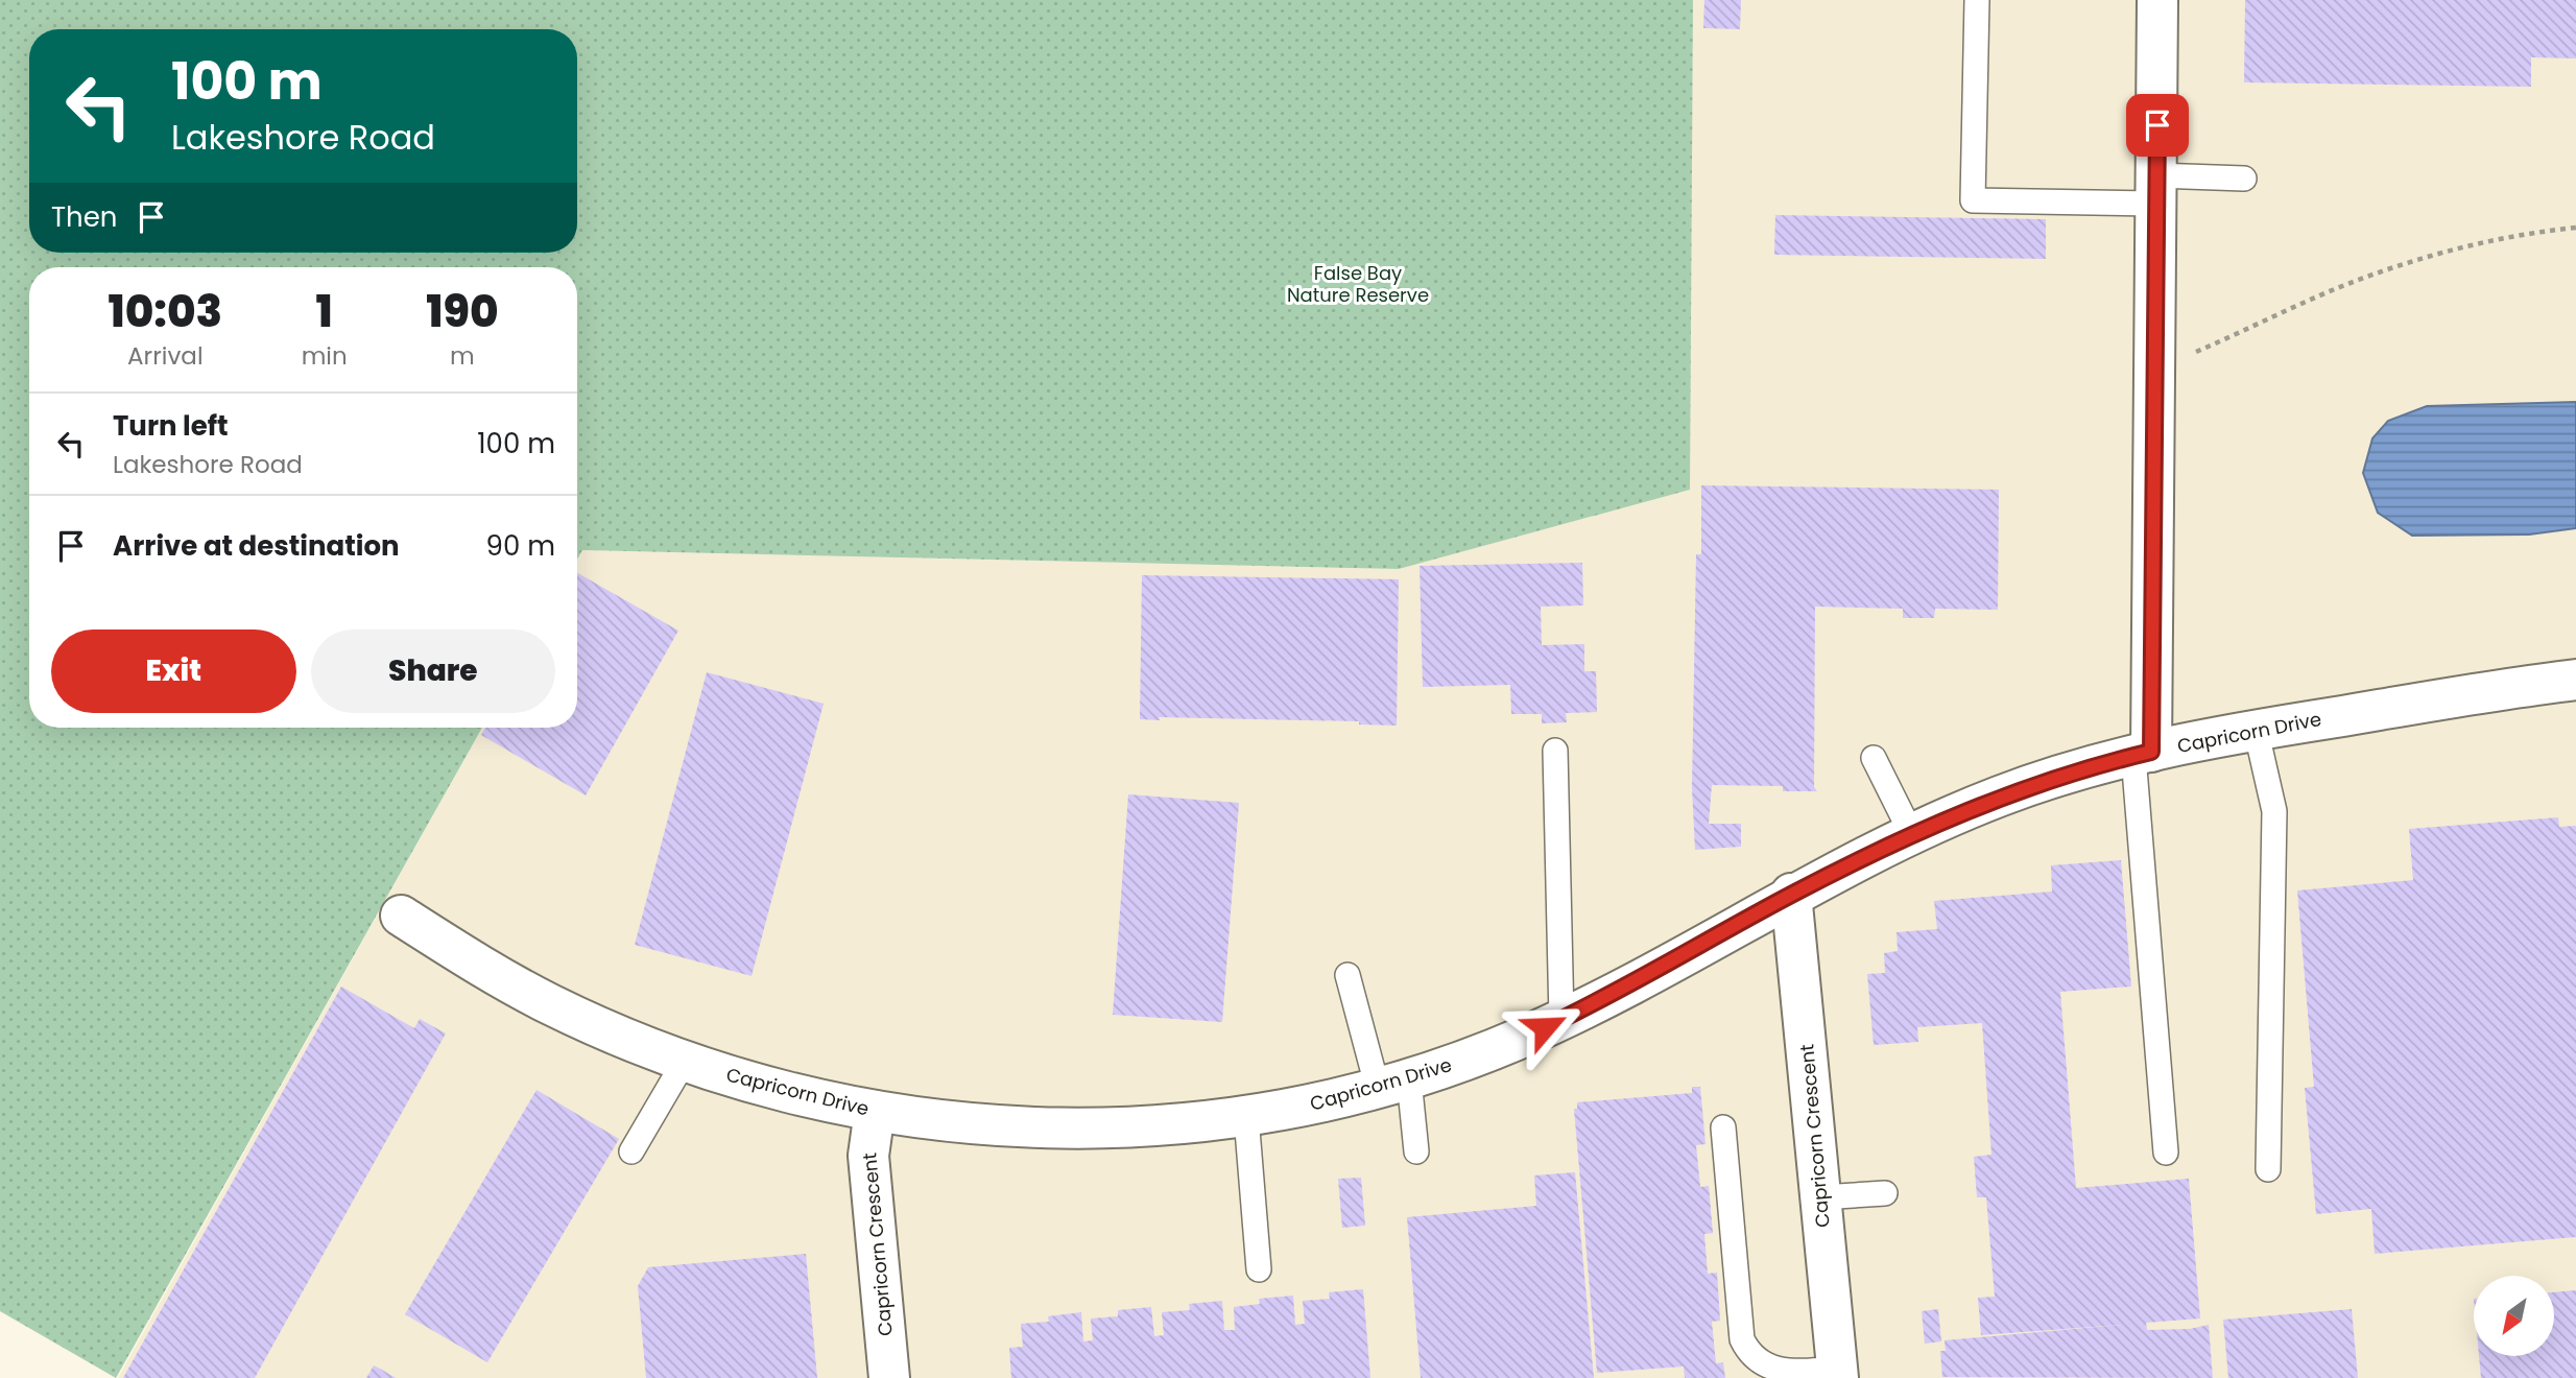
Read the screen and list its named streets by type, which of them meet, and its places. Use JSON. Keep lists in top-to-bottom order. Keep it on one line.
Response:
{"streets":{"street":["Capricorn Drive","Capricorn Crescent"]},"crossings":[["Capricorn Drive","Capricorn Crescent"]],"parks":["False Bay Nature Reserve"],"north":"bottom left","page":{"turn":["100 m","Lakeshore Road"],"then":"Then","eta":["10:03","Arrival","1","min","190","m"],"list":[{"name":"Turn left","note":"Lakeshore Road","value":"100 m"},{"name":"Arrive at destination","value":"90 m"}],"buttons":["Exit","Share"]}}
